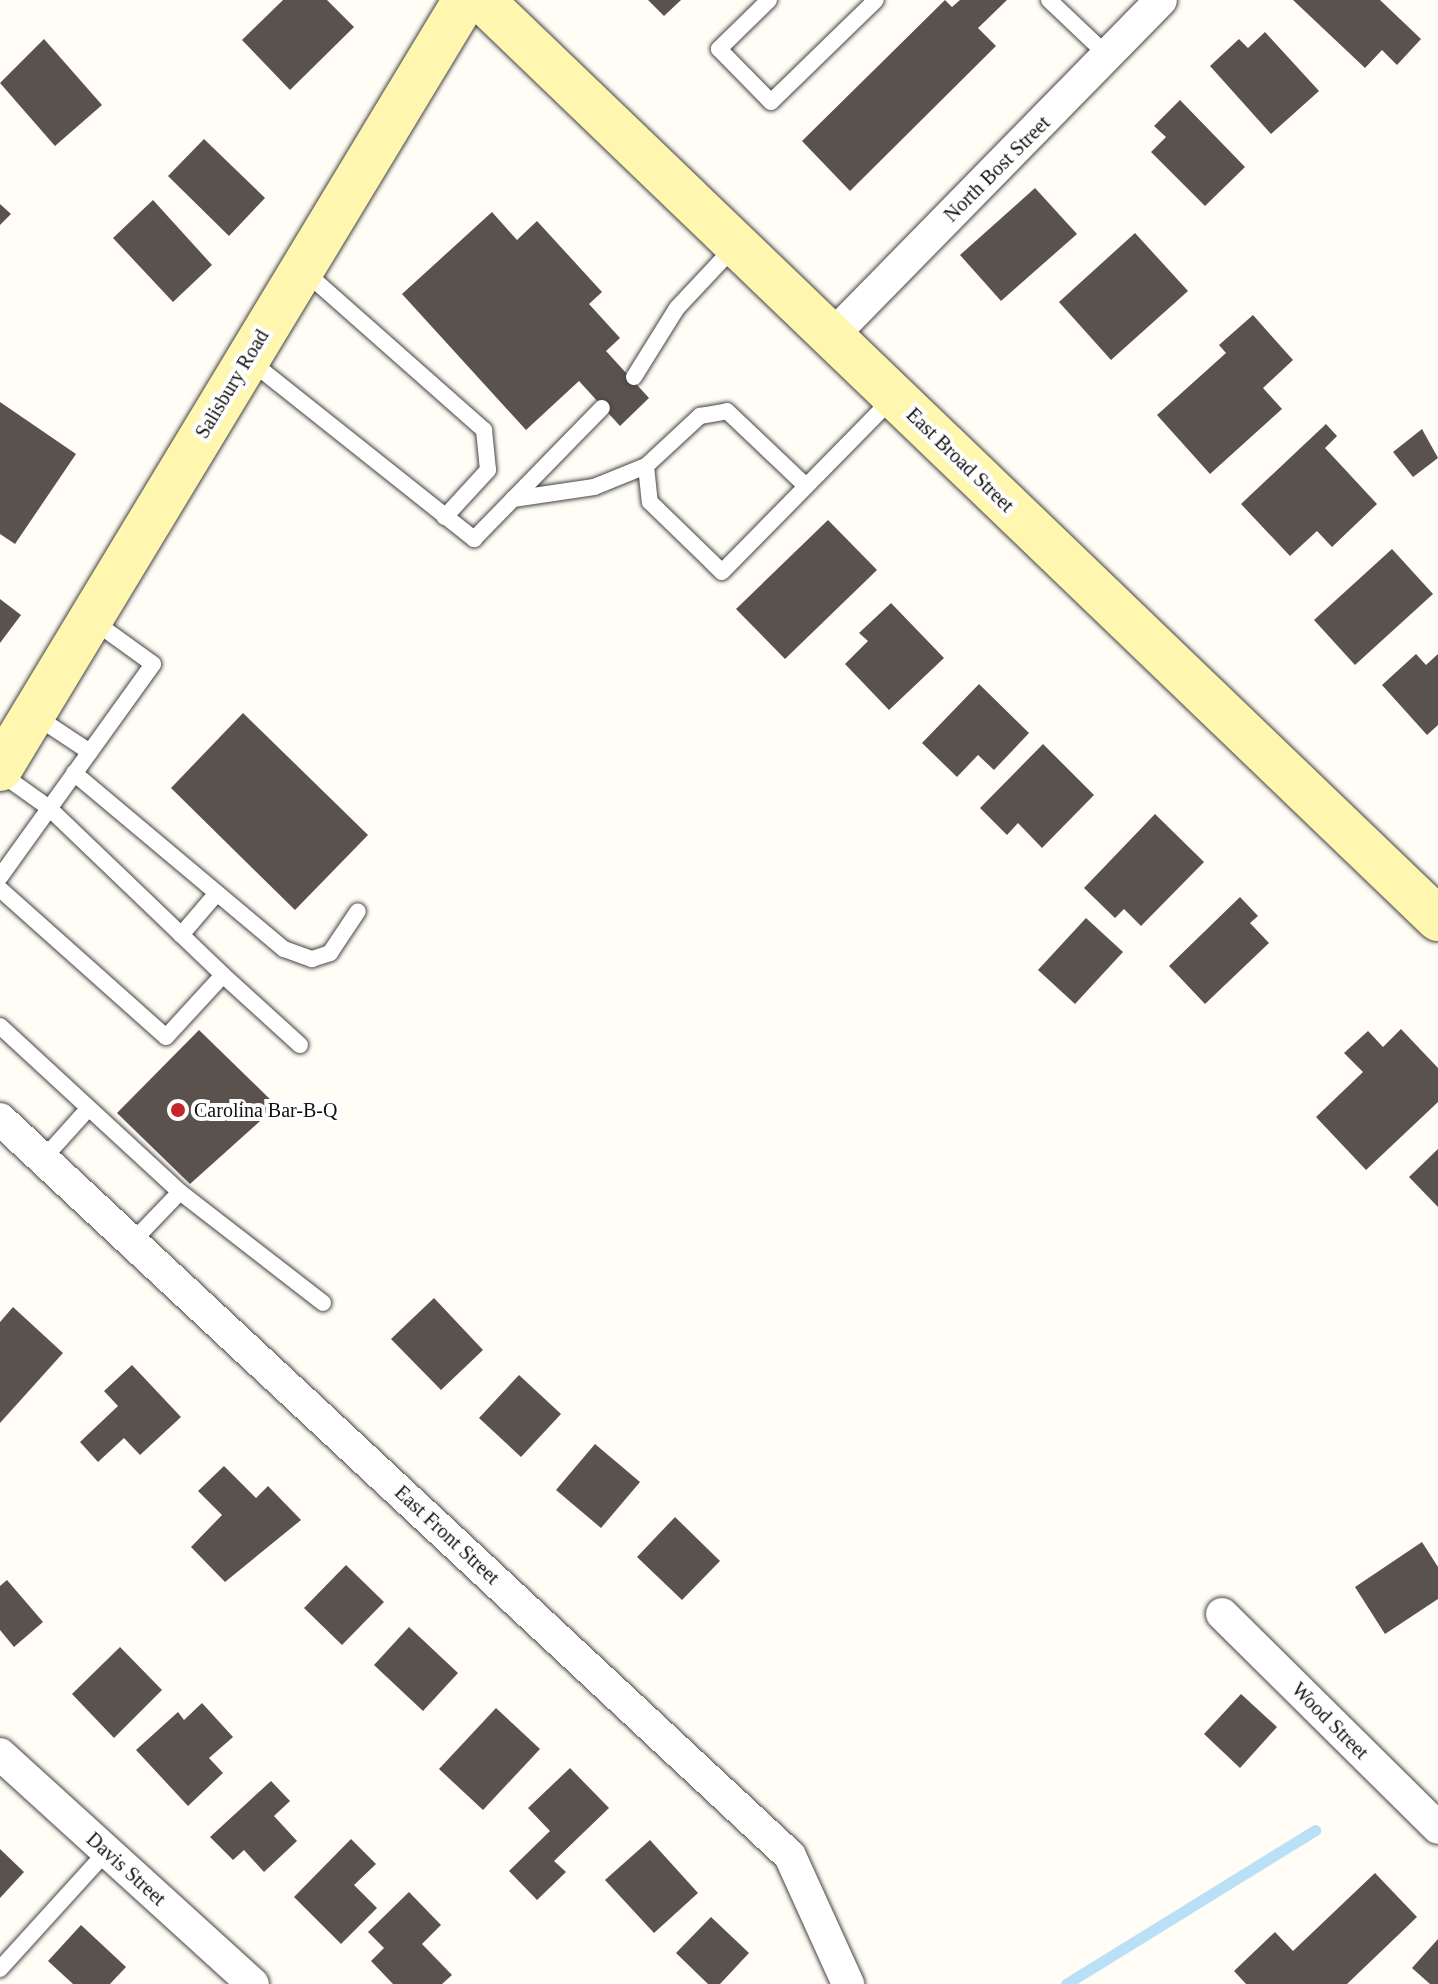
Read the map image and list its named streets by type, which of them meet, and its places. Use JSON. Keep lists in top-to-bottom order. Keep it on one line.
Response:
{"streets":{"main road":["Salisbury Road","East Broad Street"],"street":["North Bost Street","East Front Street","Wood Street","Davis Street"]},"crossings":[["North Bost Street","East Broad Street"]],"places":["Carolina Bar-B-Q"]}
